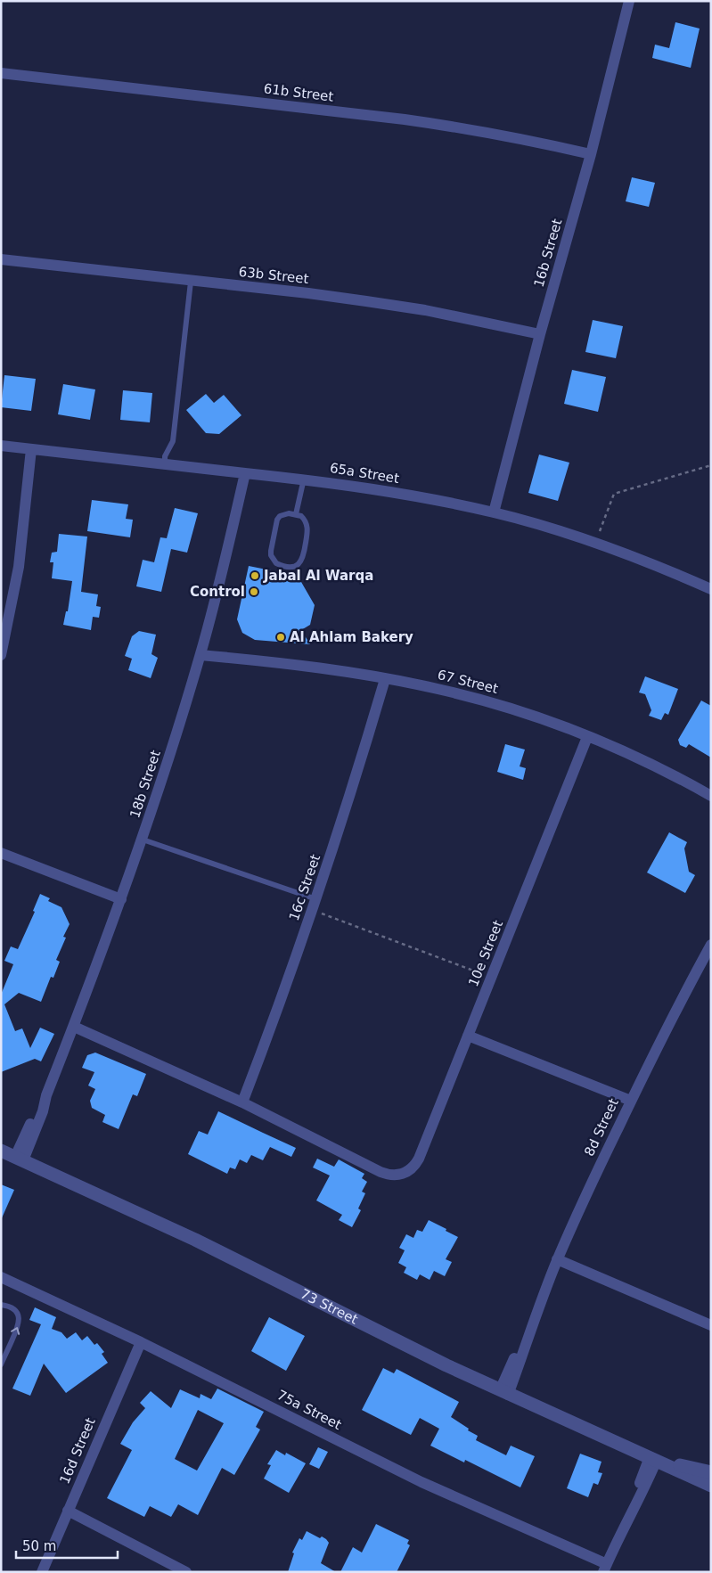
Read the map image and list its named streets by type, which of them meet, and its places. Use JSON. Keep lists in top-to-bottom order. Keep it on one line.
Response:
{"streets":{"street":["61b Street","16b Street","63b Street","65a Street","67 Street","18b Street","16c Street","10e Street","8d Street","73 Street","75a Street","16d Street"]},"crossings":[["61b Street","16b Street"],["16b Street","63b Street"],["16b Street","65a Street"],["65a Street","18b Street"],["67 Street","18b Street"],["67 Street","16c Street"],["67 Street","10e Street"],["18b Street","73 Street"],["16c Street","10e Street"],["8d Street","73 Street"],["75a Street","16d Street"]],"places":["Jabal Al Warqa","Control","Al Ahlam Bakery"],"scale_bar":"50 m"}
